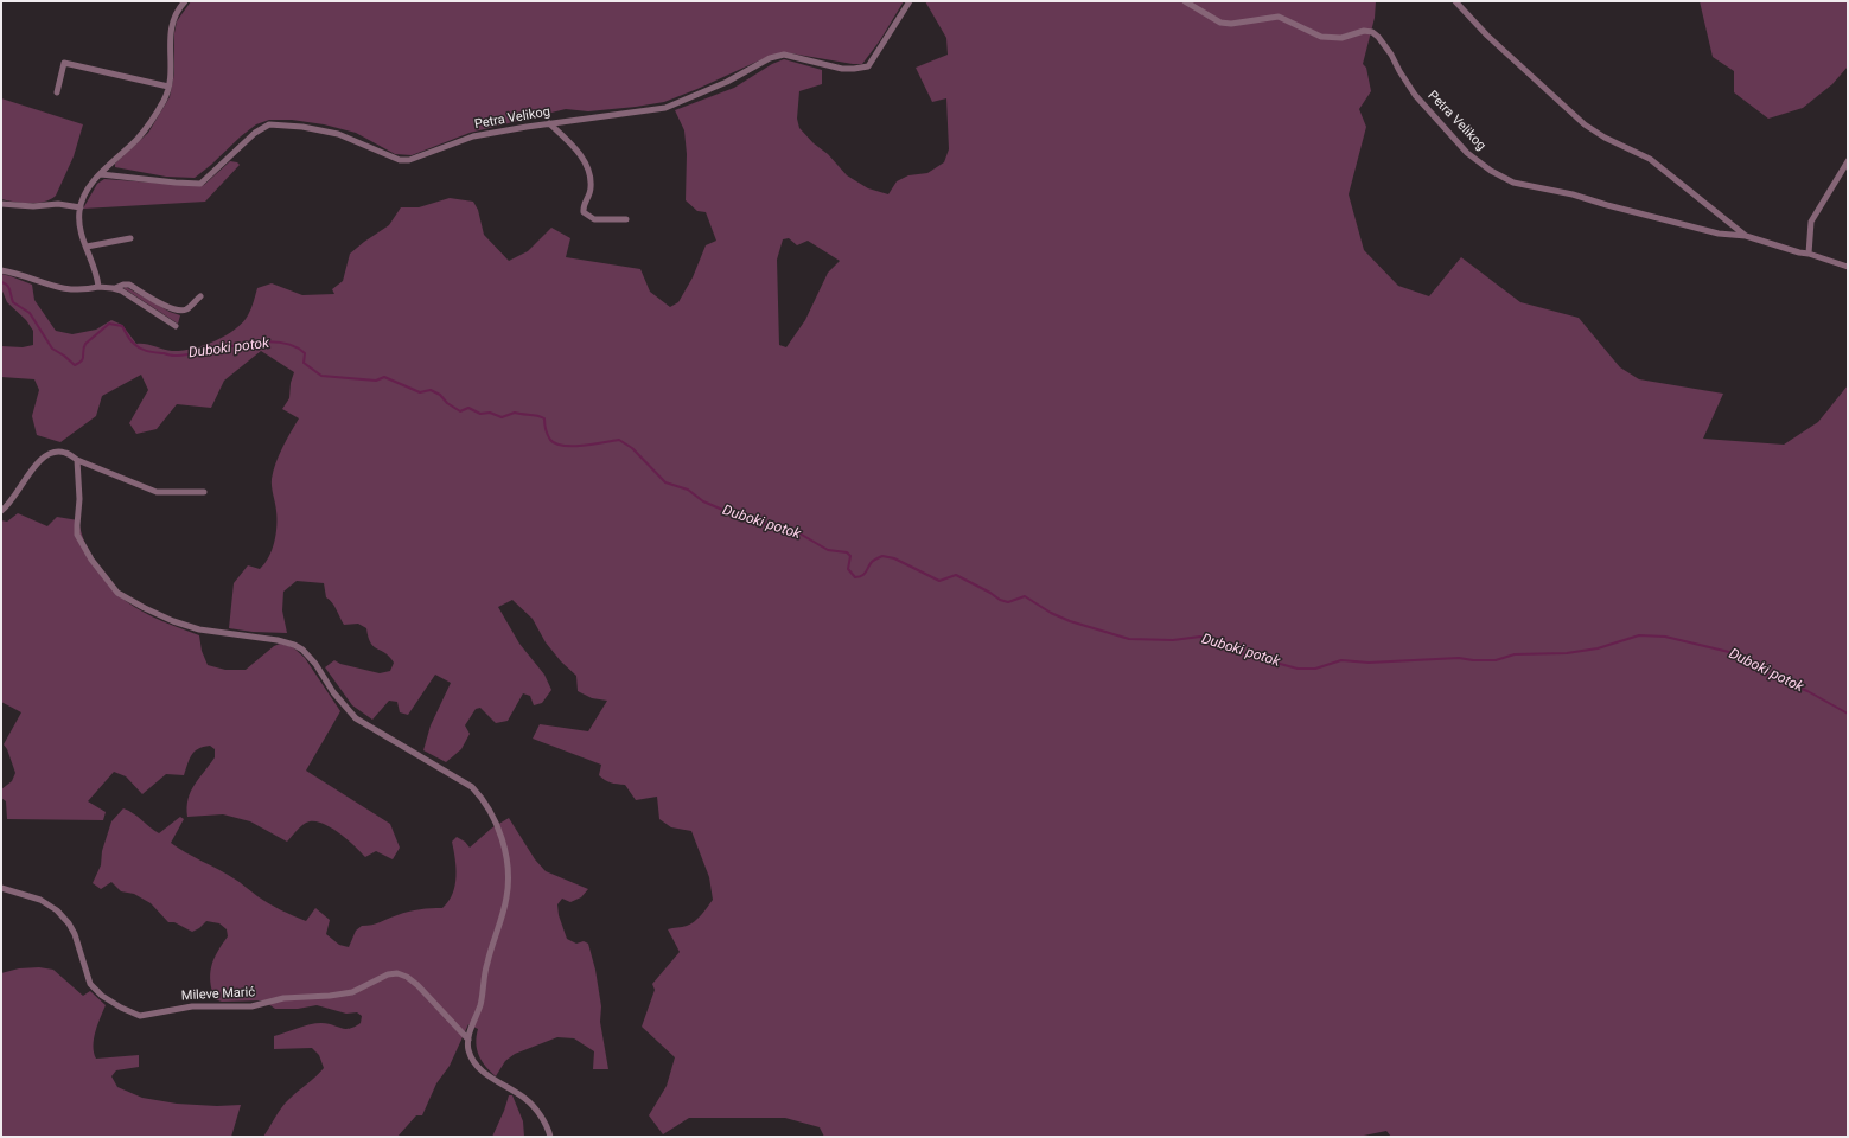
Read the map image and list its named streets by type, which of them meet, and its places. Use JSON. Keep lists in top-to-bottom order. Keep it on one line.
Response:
{"streets":{"street":["Petra Velikog","Mileve Marić"]},"water":["Duboki potok"]}
